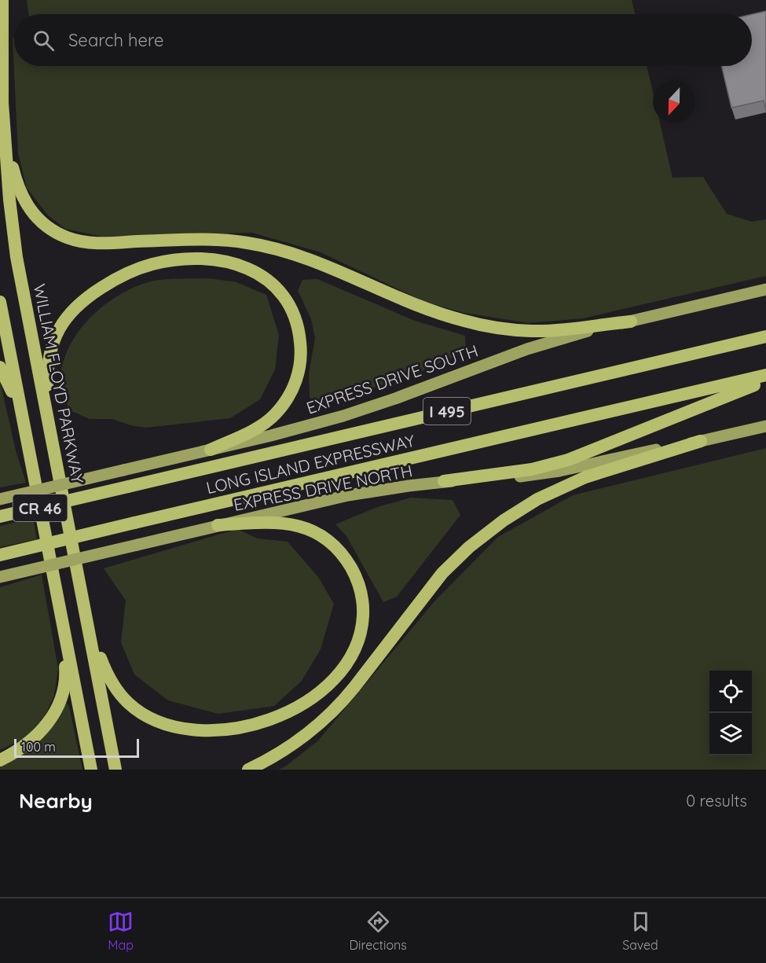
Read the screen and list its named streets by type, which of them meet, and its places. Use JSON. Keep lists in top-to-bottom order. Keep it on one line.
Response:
{"streets":{"highway":["WILLIAM FLOYD PARKWAY","I 495","LONG ISLAND EXPRESSWAY","CR 46"],"main road":["EXPRESS DRIVE SOUTH","EXPRESS DRIVE NORTH"]},"scale_bar":"100 m","north":"bottom","page":{"search":"Search here","scale":"100 m","heading":["Nearby","0 results"],"nav":["Map","Directions","Saved"]}}
